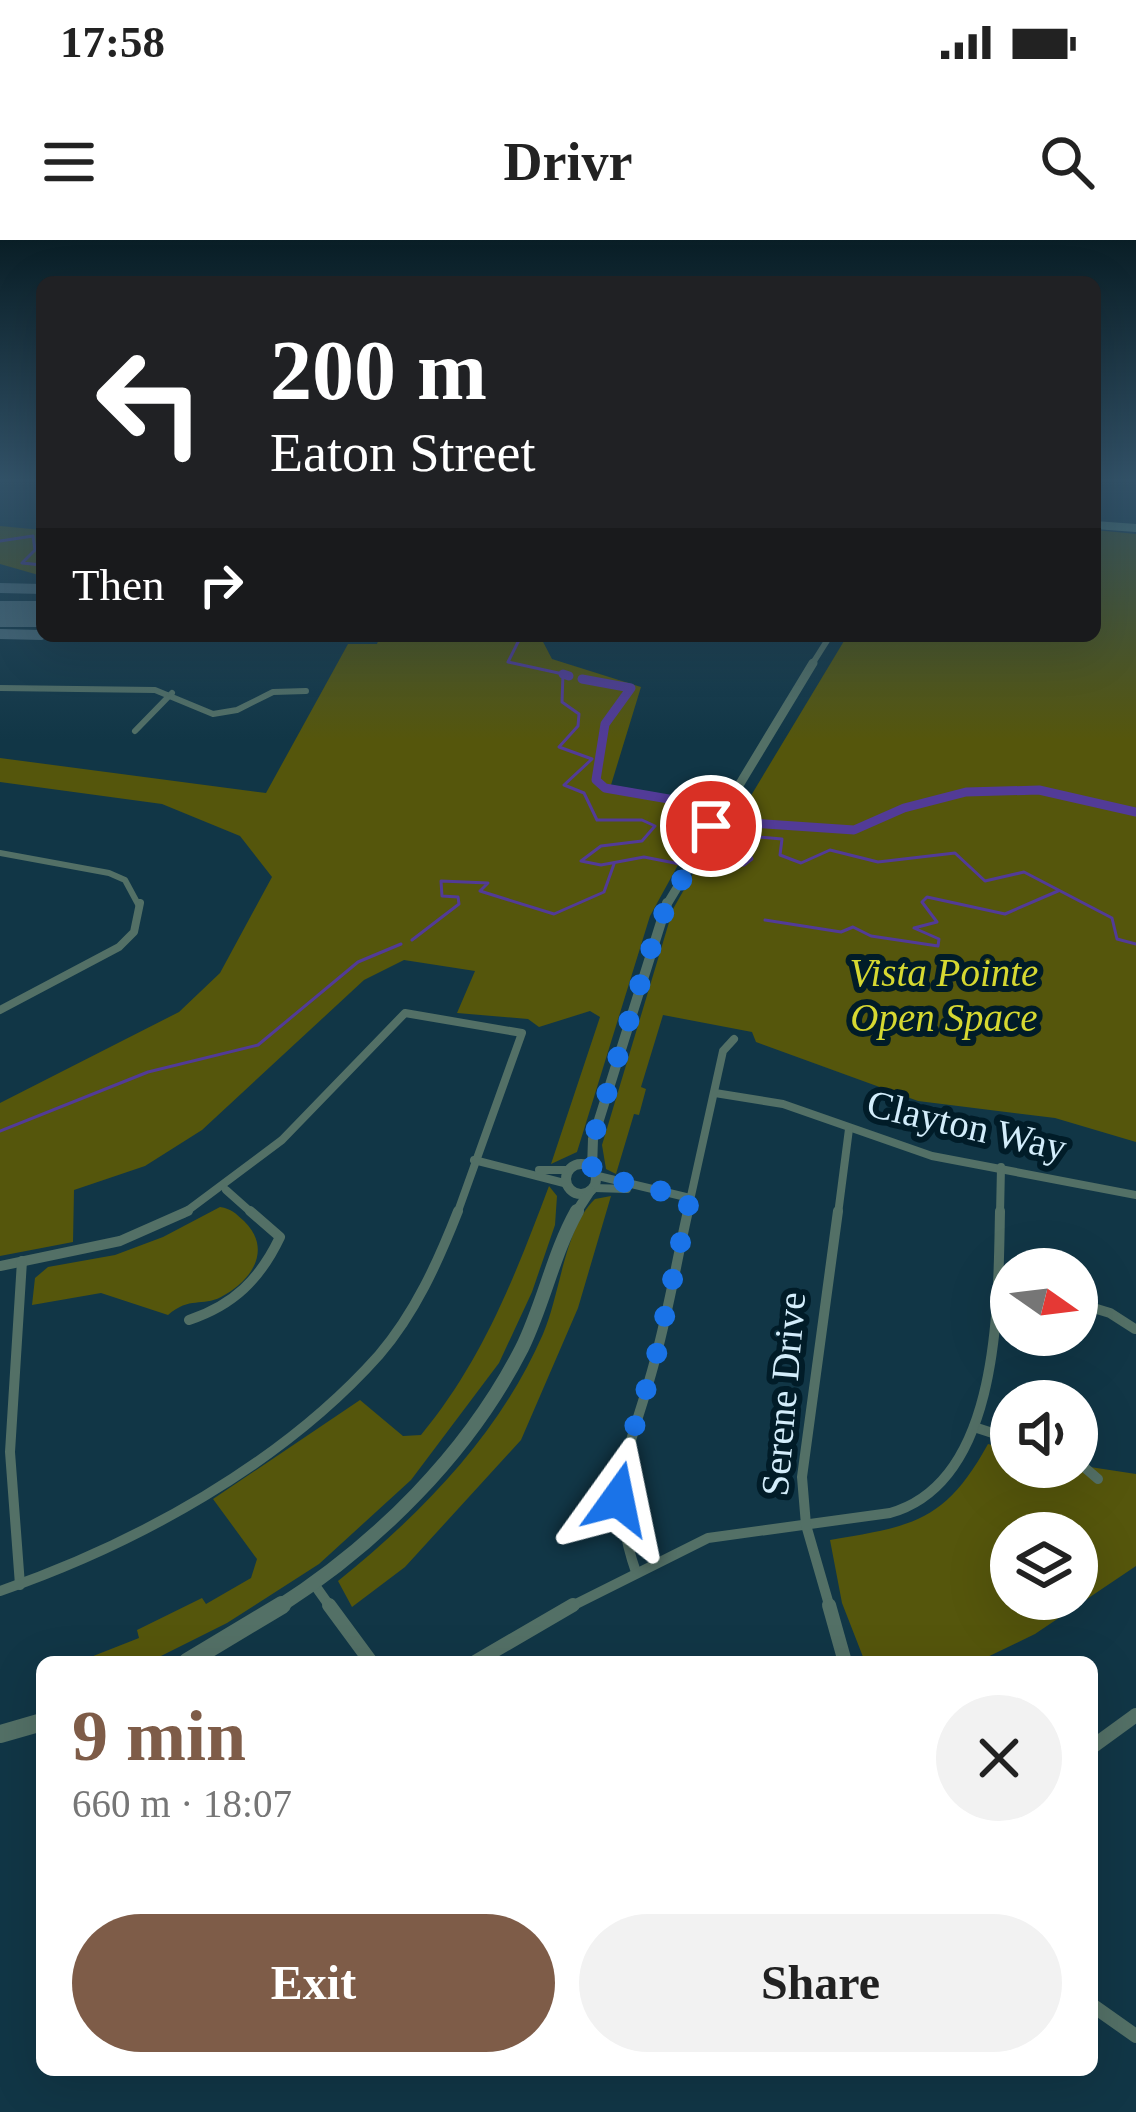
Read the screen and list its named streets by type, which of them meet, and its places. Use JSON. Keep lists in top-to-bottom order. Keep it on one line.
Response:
{"streets":{"street":["Clayton Way","Serene Drive"]},"crossings":[["Clayton Way","Serene Drive"]],"parks":["Vista Pointe Open Space"],"north":"right","page":{"status":"17:58","header":"Drivr","turn":["200 m","Eaton Street"],"then":"Then","heading":["9 min","660 m · 18:07"],"buttons":["Exit","Share"]}}
